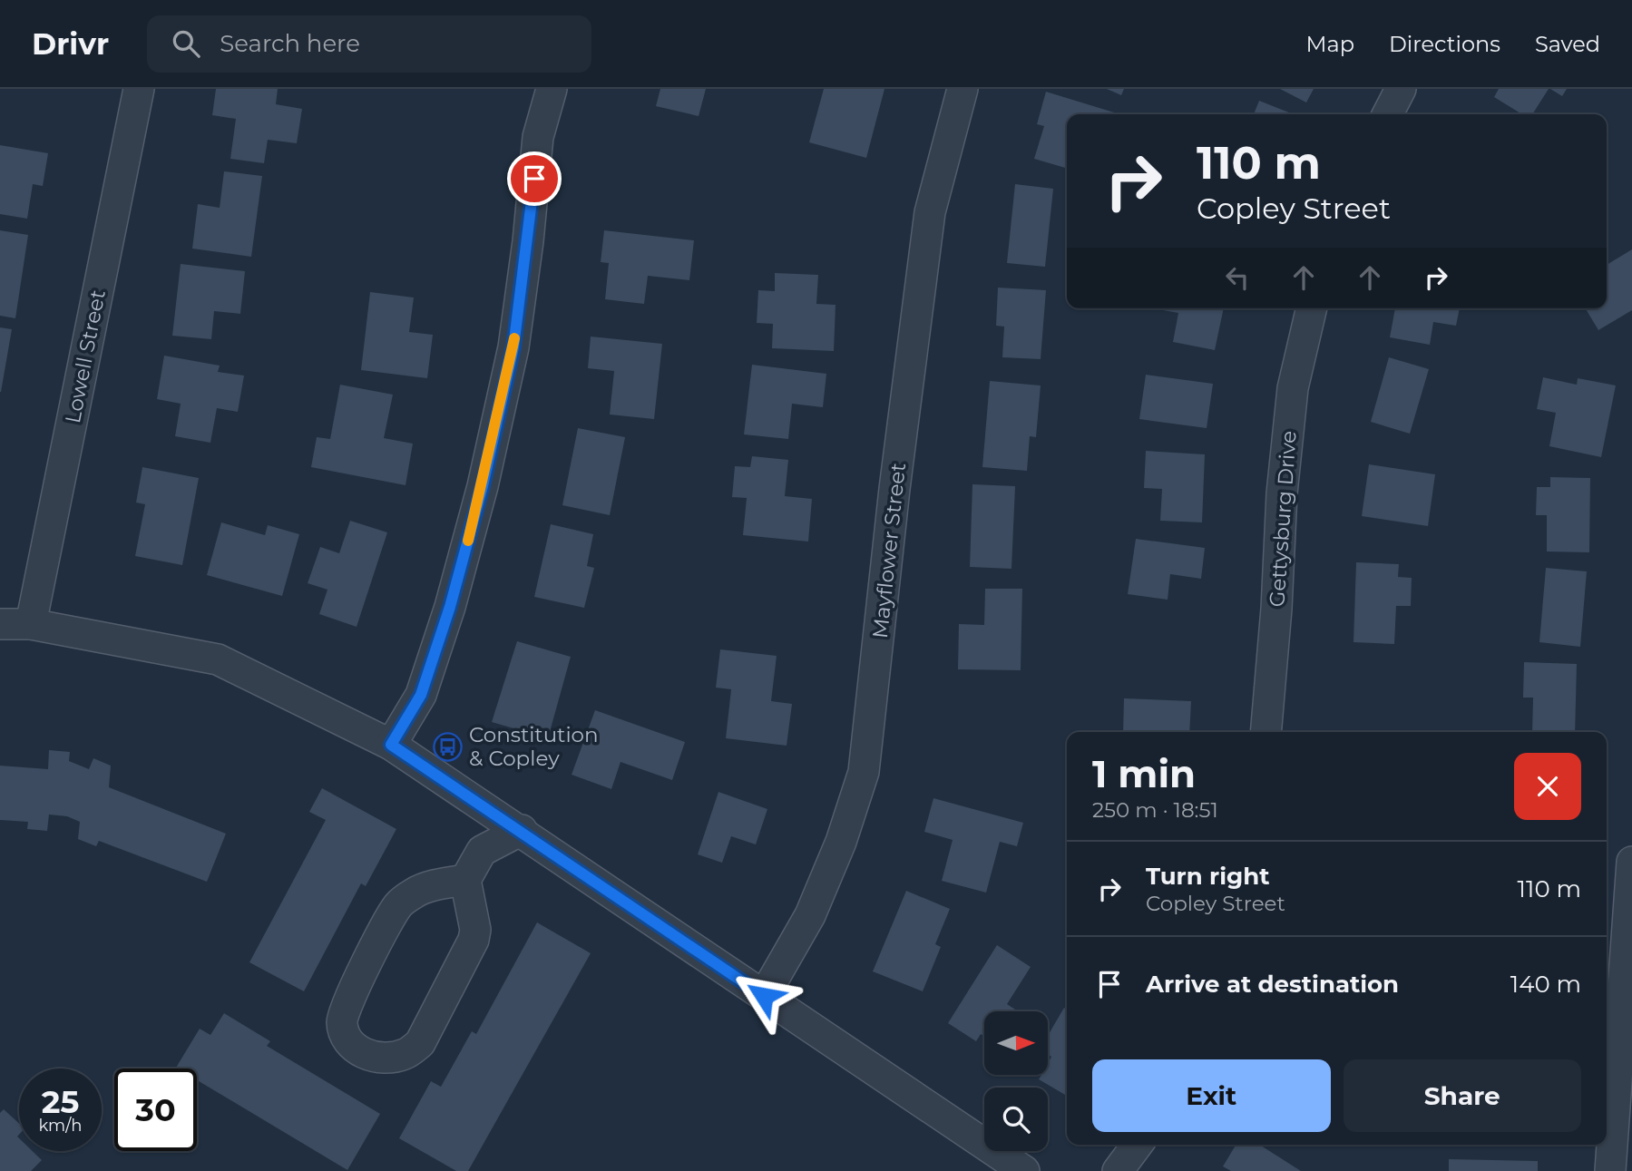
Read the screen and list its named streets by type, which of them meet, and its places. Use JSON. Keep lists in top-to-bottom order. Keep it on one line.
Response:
{"streets":{"street":["Lowell Street","Gettysburg Drive","Mayflower Street"]},"places":{"bus stop":["Constitution & Copley"]},"north":"right","page":{"header":"Drivr","search":"Search here","nav":["Map","Directions","Saved"],"turn":["110 m","Copley Street"],"heading":["1 min","250 m · 18:51"],"list":[{"name":"Turn right","note":"Copley Street","value":"110 m"},{"name":"Arrive at destination","value":"140 m"}],"buttons":["Exit","Share"],"speed":"25 km/h","limit":"30"}}
